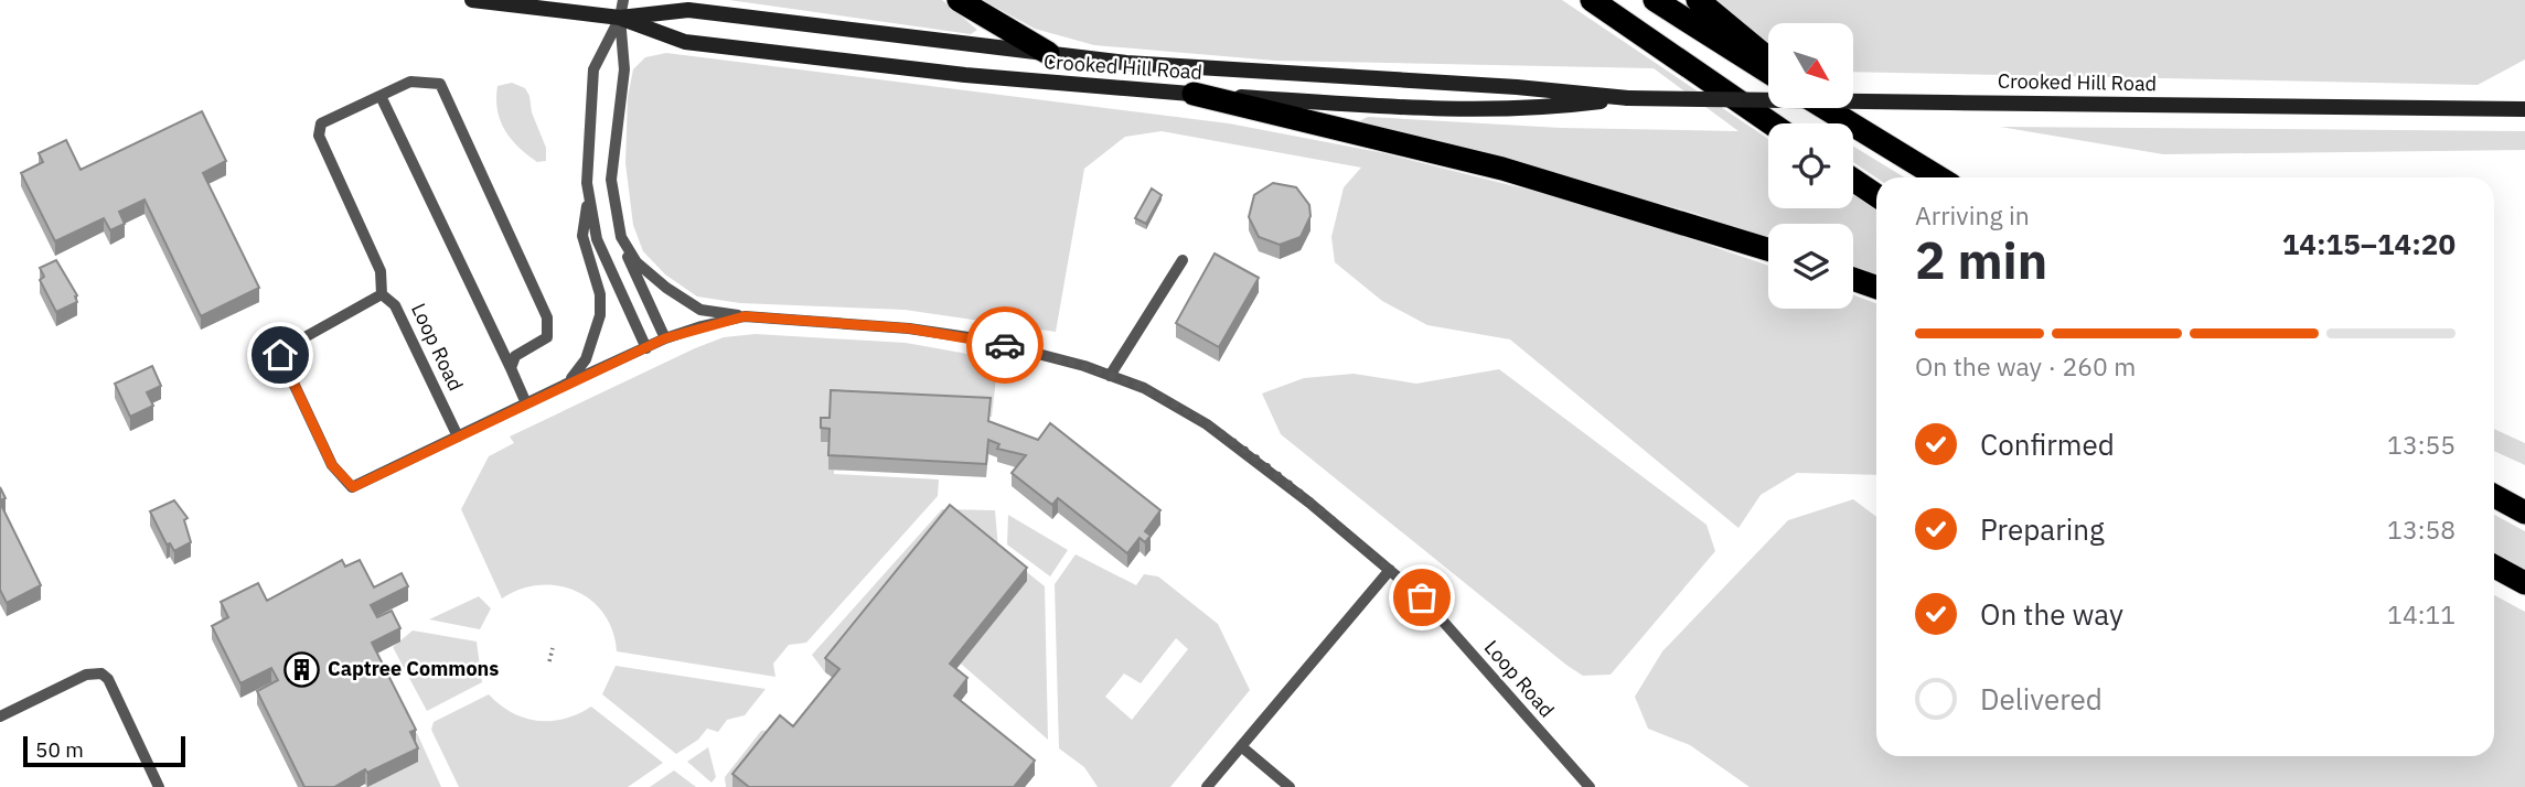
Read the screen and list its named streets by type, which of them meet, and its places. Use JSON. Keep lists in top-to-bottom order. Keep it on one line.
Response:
{"streets":{"main road":["Crooked Hill Road"],"lane":["Loop Road"]},"places":{"building":["Captree Commons"]},"scale_bar":"50 m","north":"bottom right","page":{"heading":["2 min","Arriving in","14:15–14:20"],"bar":"On the way · 260 m","list":[["Confirmed","13:55"],["Preparing","13:58"],["On the way","14:11"],"Delivered"],"scale":"50 m"}}
